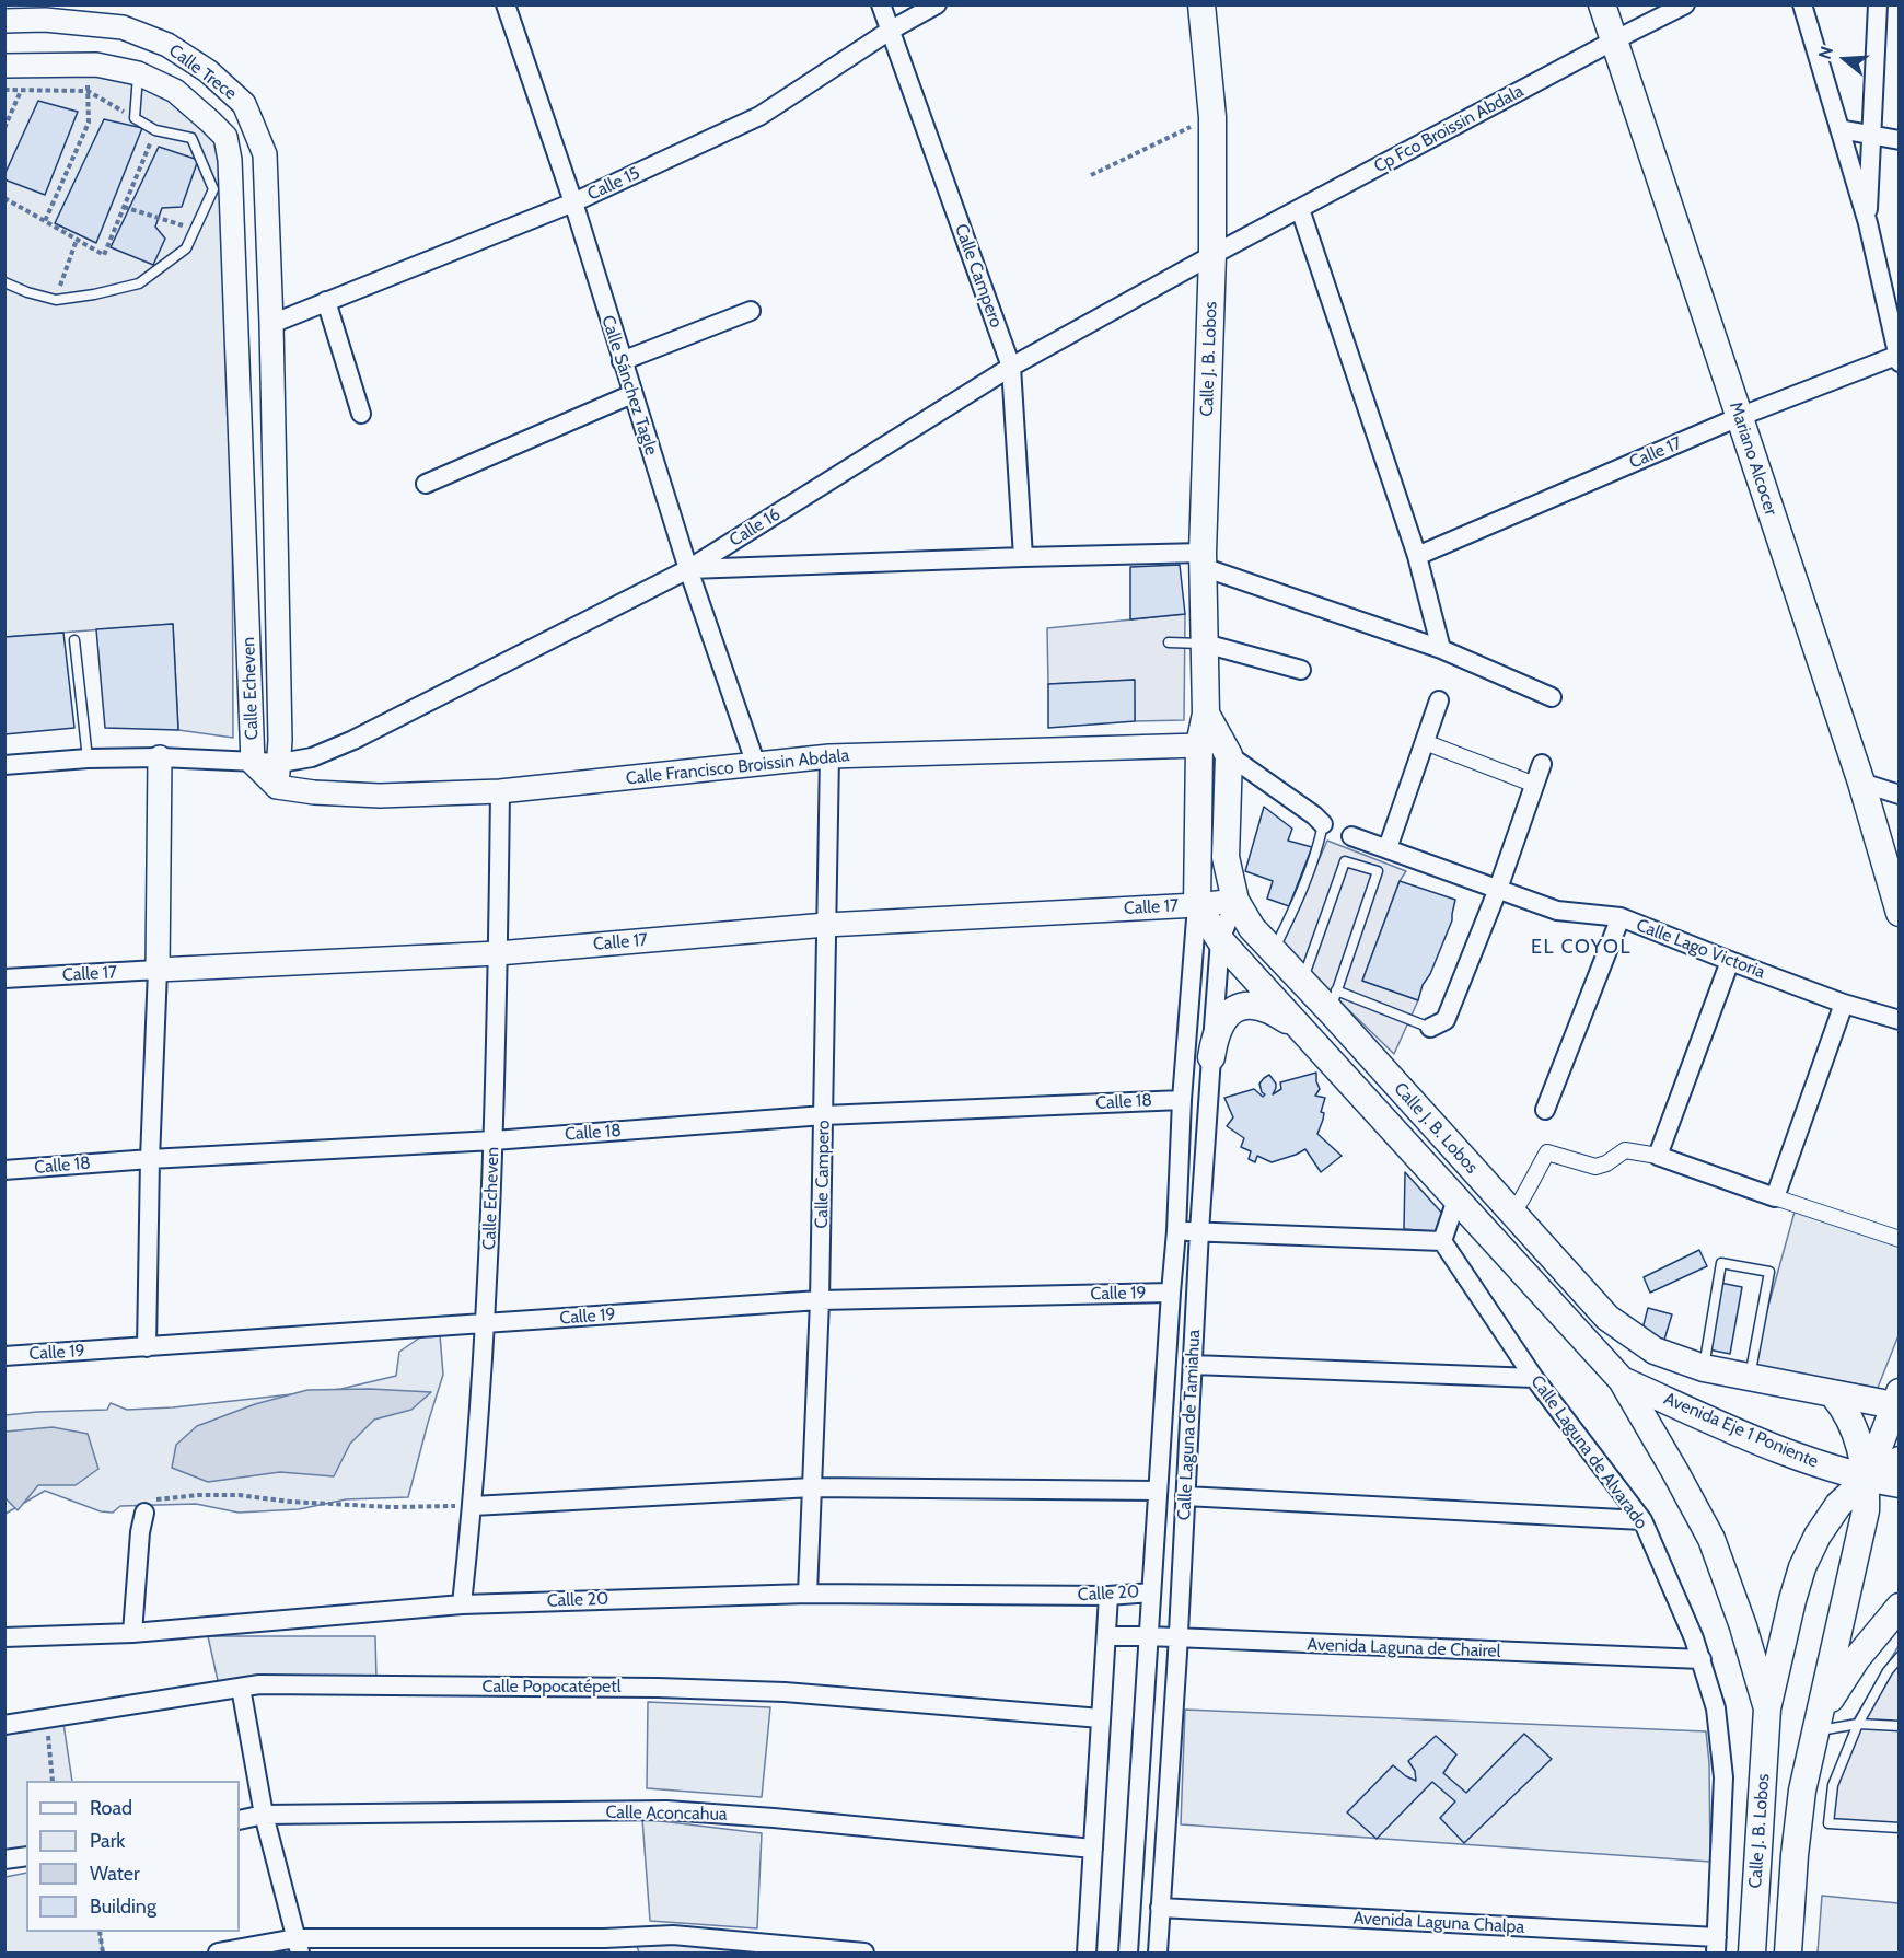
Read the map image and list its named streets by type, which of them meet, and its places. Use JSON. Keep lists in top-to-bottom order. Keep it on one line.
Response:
{"streets":{"main road":["Calle J. B. Lobos","Mariano Alcocer","Avenida Eje 1 Poniente"],"street":["Calle Trece","Cp Fco Broissin Abdala","Calle 15","Calle Campero","Calle Sánchez Tagle","Calle 17","Calle 16","Calle Echeven","Calle Francisco Broissin Abdala","Calle Lago Victoria","Calle 18","Calle 19","Calle Laguna de Tamiahua","Calle Laguna de Alvarado","Calle 20","Avenida Laguna de Chairel","Calle Popocatépetl","Calle Aconcahua","Avenida Laguna Chalpa"]},"crossings":[["Calle Trece","Calle Echeven"],["Cp Fco Broissin Abdala","Calle J. B. Lobos"],["Cp Fco Broissin Abdala","Mariano Alcocer"],["Cp Fco Broissin Abdala","Calle 16"],["Calle 15","Calle Campero"],["Calle 15","Calle Sánchez Tagle"],["Calle 15","Calle Echeven"],["Calle Campero","Calle 17"],["Calle Campero","Calle 16"],["Calle Campero","Calle Francisco Broissin Abdala"],["Calle Campero","Calle 18"],["Calle Campero","Calle 19"],["Calle Campero","Calle 20"],["Calle J. B. Lobos","Calle 17"],["Calle J. B. Lobos","Calle 16"],["Calle J. B. Lobos","Calle Francisco Broissin Abdala"],["Calle J. B. Lobos","Calle Laguna de Tamiahua"],["Calle J. B. Lobos","Avenida Eje 1 Poniente"],["Calle Sánchez Tagle","Calle 16"],["Calle Sánchez Tagle","Calle Francisco Broissin Abdala"],["Calle 17","Mariano Alcocer"],["Calle 17","Calle Echeven"],["Calle 17","Calle Laguna de Tamiahua"],["Calle 16","Calle Echeven"],["Calle Echeven","Calle Francisco Broissin Abdala"],["Calle Echeven","Calle 18"],["Calle Echeven","Calle 19"],["Calle Echeven","Calle 20"],["Calle 18","Calle Laguna de Tamiahua"],["Calle 19","Calle Laguna de Tamiahua"],["Calle Laguna de Tamiahua","Calle 20"],["Calle Laguna de Tamiahua","Avenida Laguna de Chairel"],["Calle Laguna de Tamiahua","Avenida Laguna Chalpa"],["Calle Laguna de Alvarado","Avenida Laguna de Chairel"],["Calle Laguna de Alvarado","Avenida Laguna Chalpa"]],"districts":["EL COYOL"],"legend":["Road","Park","Water","Building"],"north":"left"}
